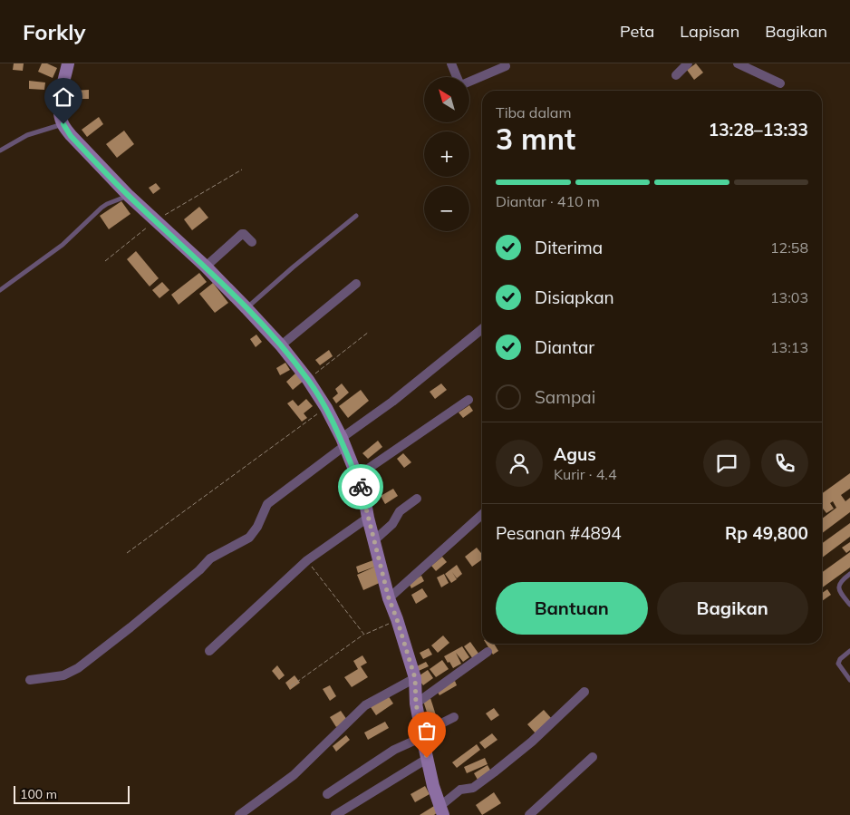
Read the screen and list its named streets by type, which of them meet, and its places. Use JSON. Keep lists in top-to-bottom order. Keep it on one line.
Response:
{"scale_bar":"100 m","north":"top left","page":{"header":"Forkly","nav":["Peta","Lapisan","Bagikan"],"map_buttons":["+","−"],"heading":["3 mnt","Tiba dalam","13:28–13:33"],"panel":["Agus","Kurir · 4.4","Pesanan #4894","Rp 49,800"],"bar":"Diantar · 410 m","list":[["Diterima","12:58"],["Disiapkan","13:03"],["Diantar","13:13"],"Sampai"],"buttons":["Bantuan","Bagikan"],"scale":"100 m"}}
